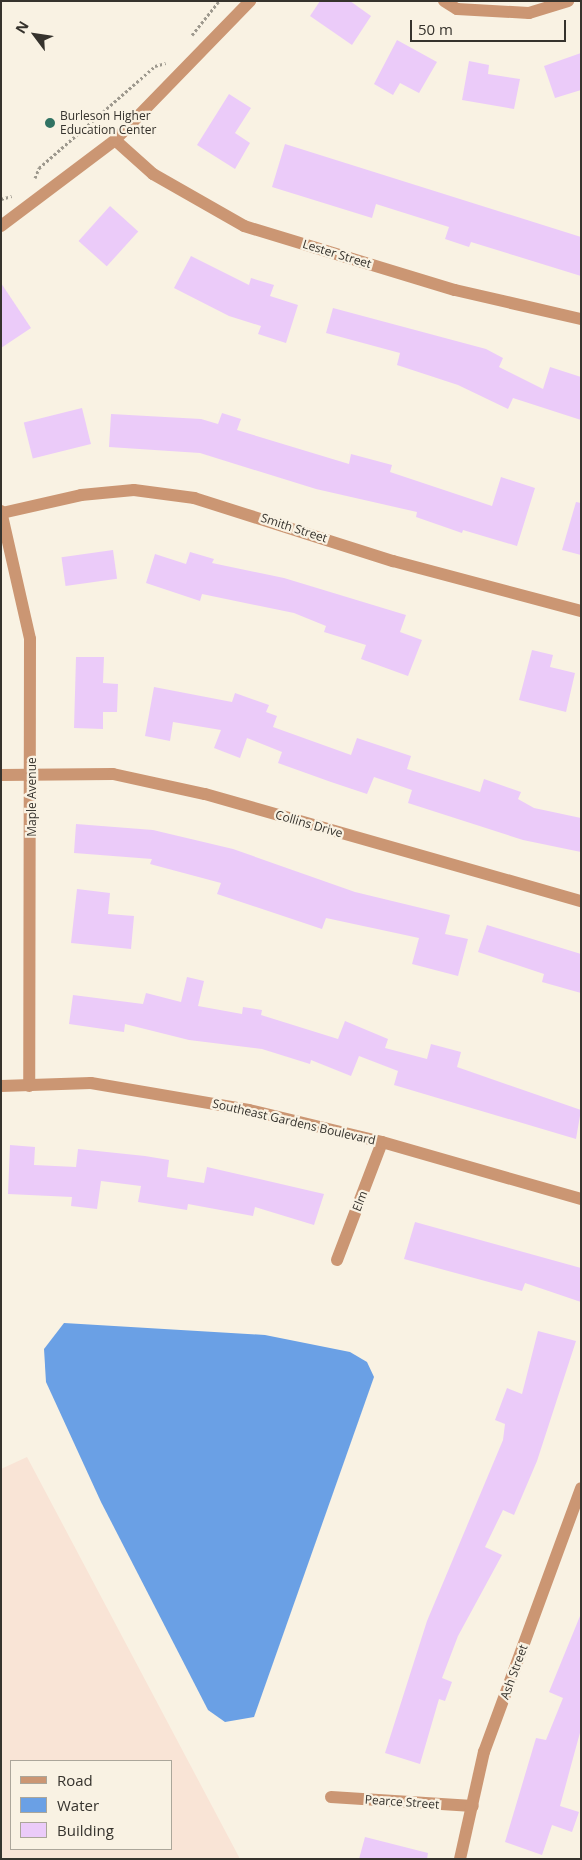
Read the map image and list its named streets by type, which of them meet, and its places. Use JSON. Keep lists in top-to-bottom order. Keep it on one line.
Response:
{"streets":{"street":["Lester Street","Smith Street","Maple Avenue","Collins Drive","Southeast Gardens Boulevard","Elm","Ash Street","Pearce Street"]},"crossings":[["Smith Street","Maple Avenue"],["Maple Avenue","Collins Drive"],["Maple Avenue","Southeast Gardens Boulevard"],["Southeast Gardens Boulevard","Elm"],["Ash Street","Pearce Street"]],"places":["Burleson Higher Education Center"],"legend":["Road","Water","Building"],"scale_bar":"50 m","north":"top left"}
